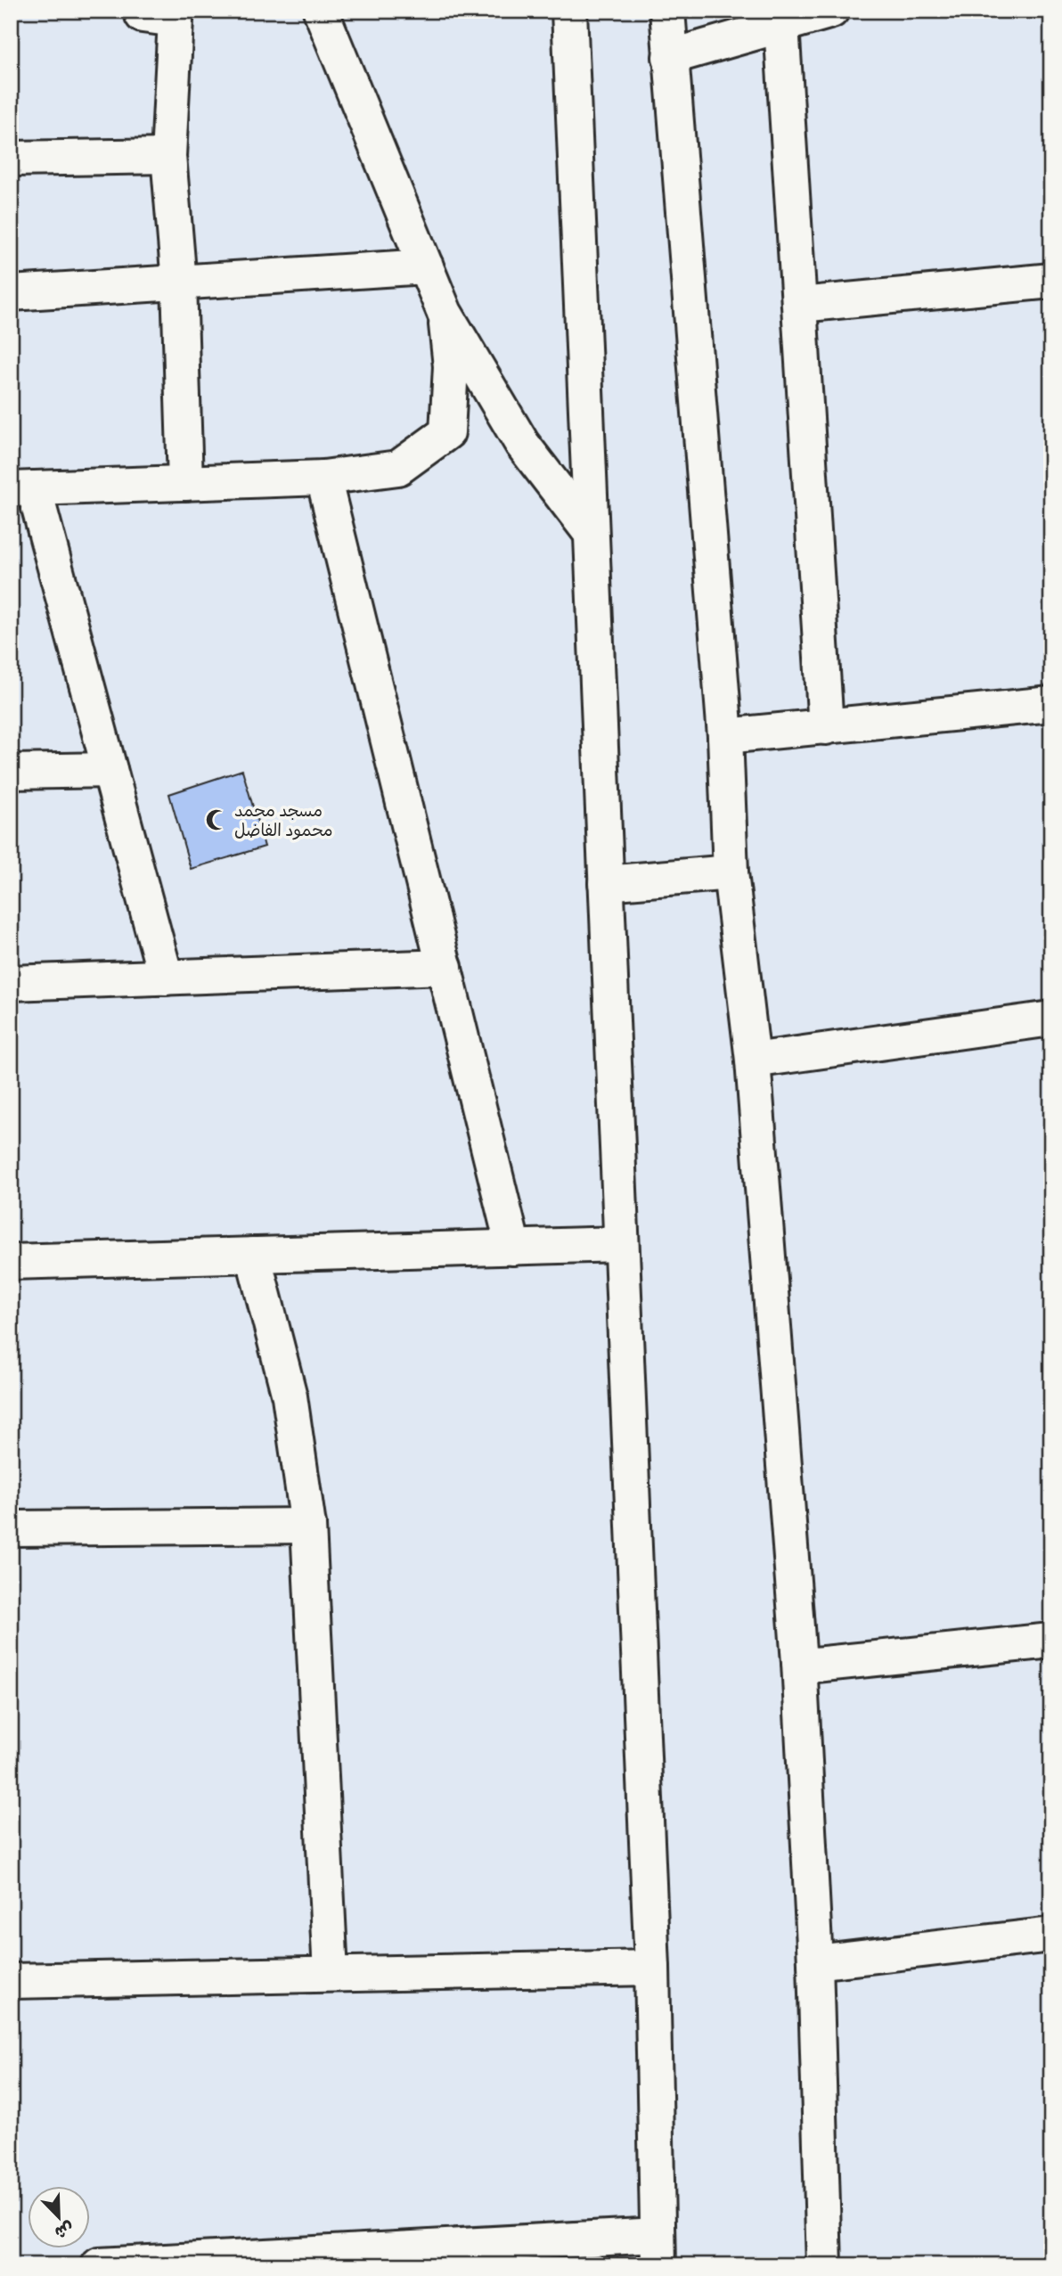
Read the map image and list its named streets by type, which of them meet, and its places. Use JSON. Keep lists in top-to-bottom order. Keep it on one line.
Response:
{"places":{"mosque":["مسجد محمد محمود الفاضل"]},"north":"bottom right"}
